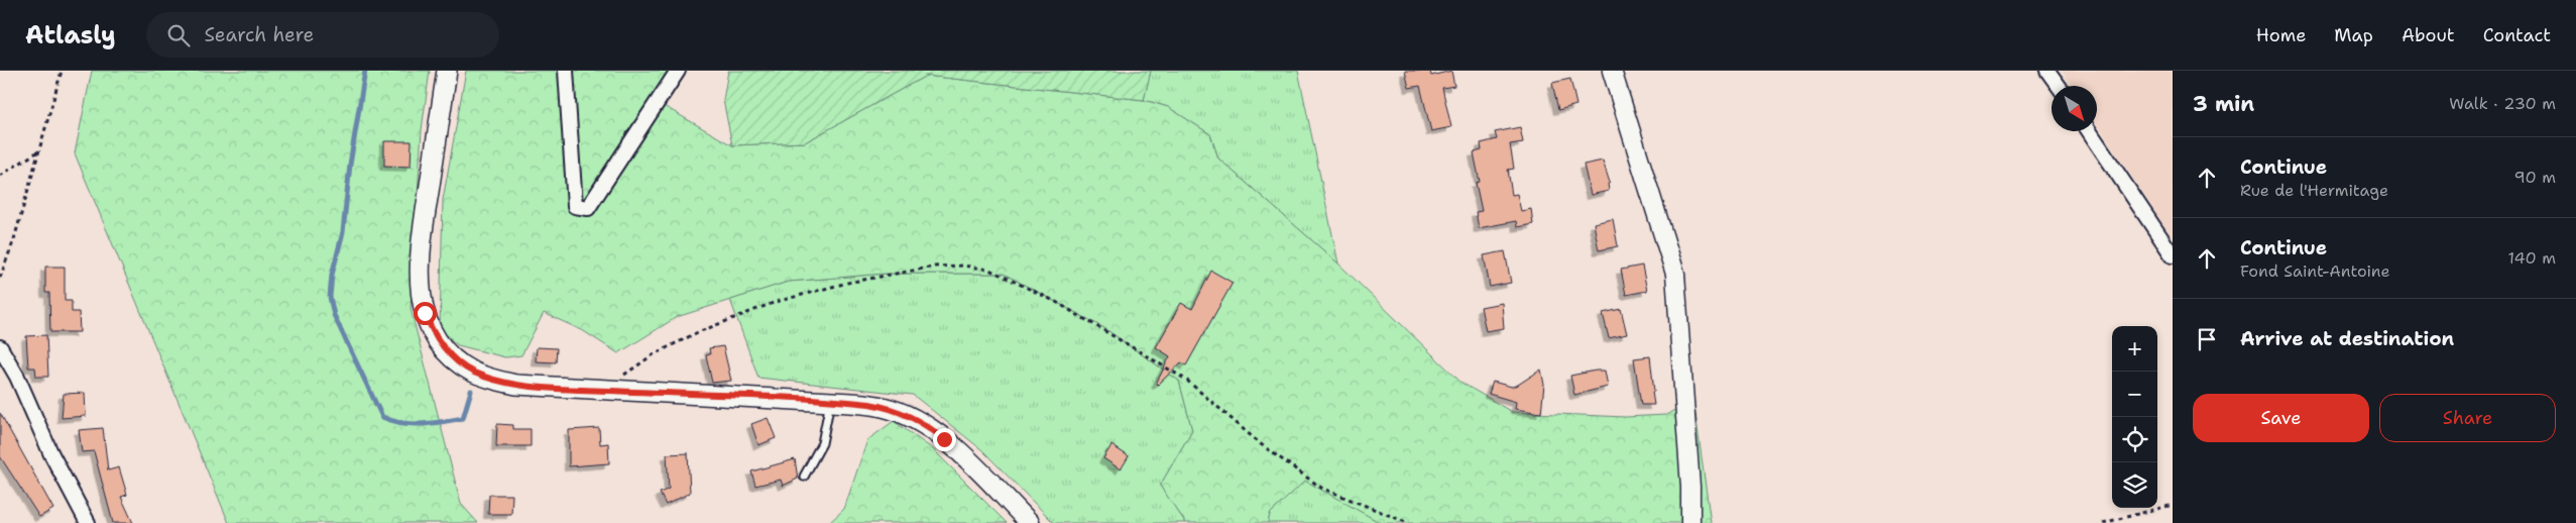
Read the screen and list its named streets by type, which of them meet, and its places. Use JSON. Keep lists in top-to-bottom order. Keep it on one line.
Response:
{"north":"bottom right","page":{"header":"Atlasly","search":"Search here","nav":["Home","Map","About","Contact"],"heading":["3 min","Walk · 230 m"],"list":[["Continue","Rue de l'Hermitage","90 m"],["Continue","Fond Saint-Antoine","140 m"],"Arrive at destination"],"map_buttons":["+","−"],"buttons":["Save","Share"]}}
